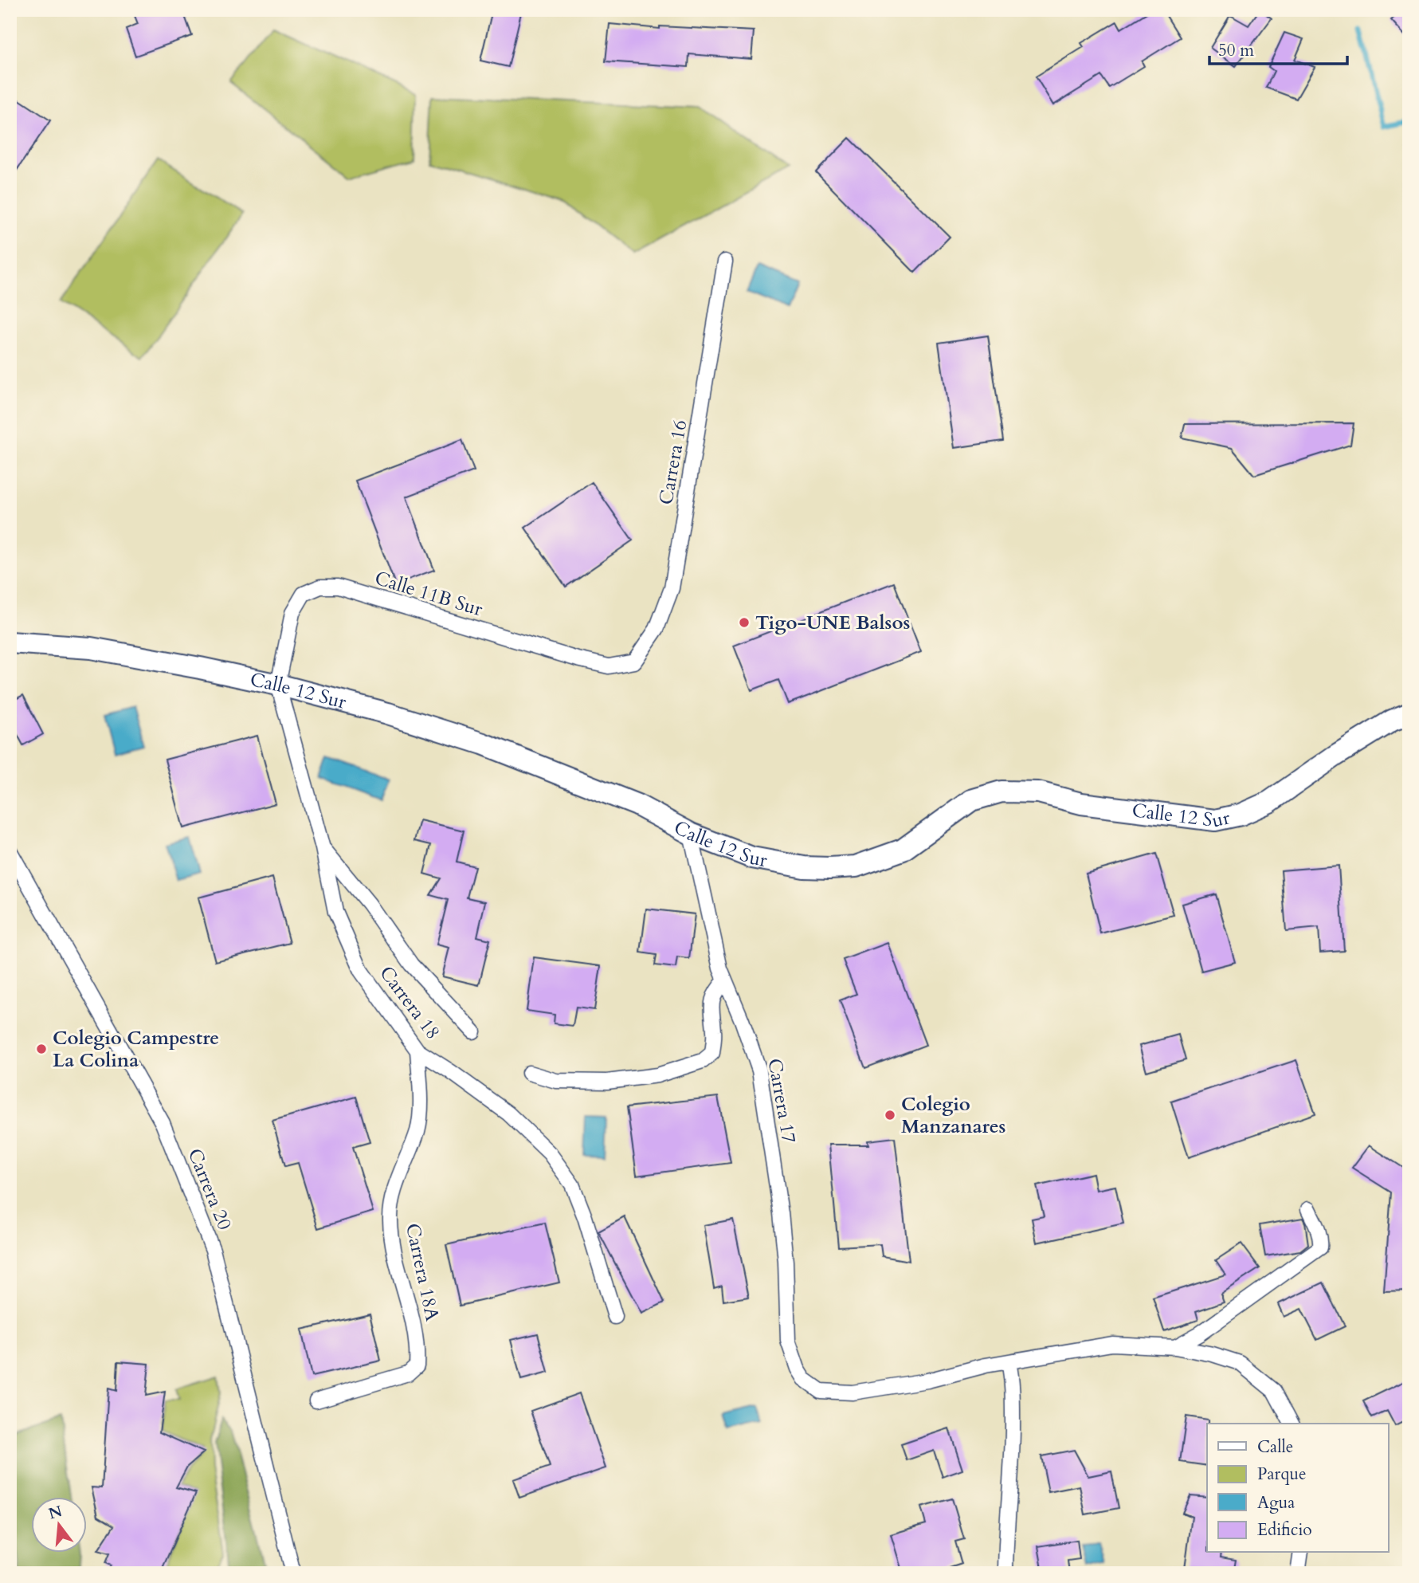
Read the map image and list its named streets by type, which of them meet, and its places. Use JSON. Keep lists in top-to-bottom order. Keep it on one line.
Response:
{"streets":{"main road":["Calle 12 Sur"],"street":["Carrera 16","Calle 11B Sur","Carrera 18","Carrera 17","Carrera 20","Carrera 18A"]},"crossings":[["Carrera 16","Calle 11B Sur"],["Calle 11B Sur","Calle 12 Sur"],["Calle 11B Sur","Carrera 18"],["Calle 12 Sur","Carrera 18"],["Calle 12 Sur","Carrera 17"],["Carrera 18","Carrera 18A"]],"places":["Tigo-UNE Balsos","Colegio Campestre La Colina","Colegio Manzanares"],"legend":["Calle","Parque","Agua","Edificio"],"scale_bar":"50 m","north":"top"}
